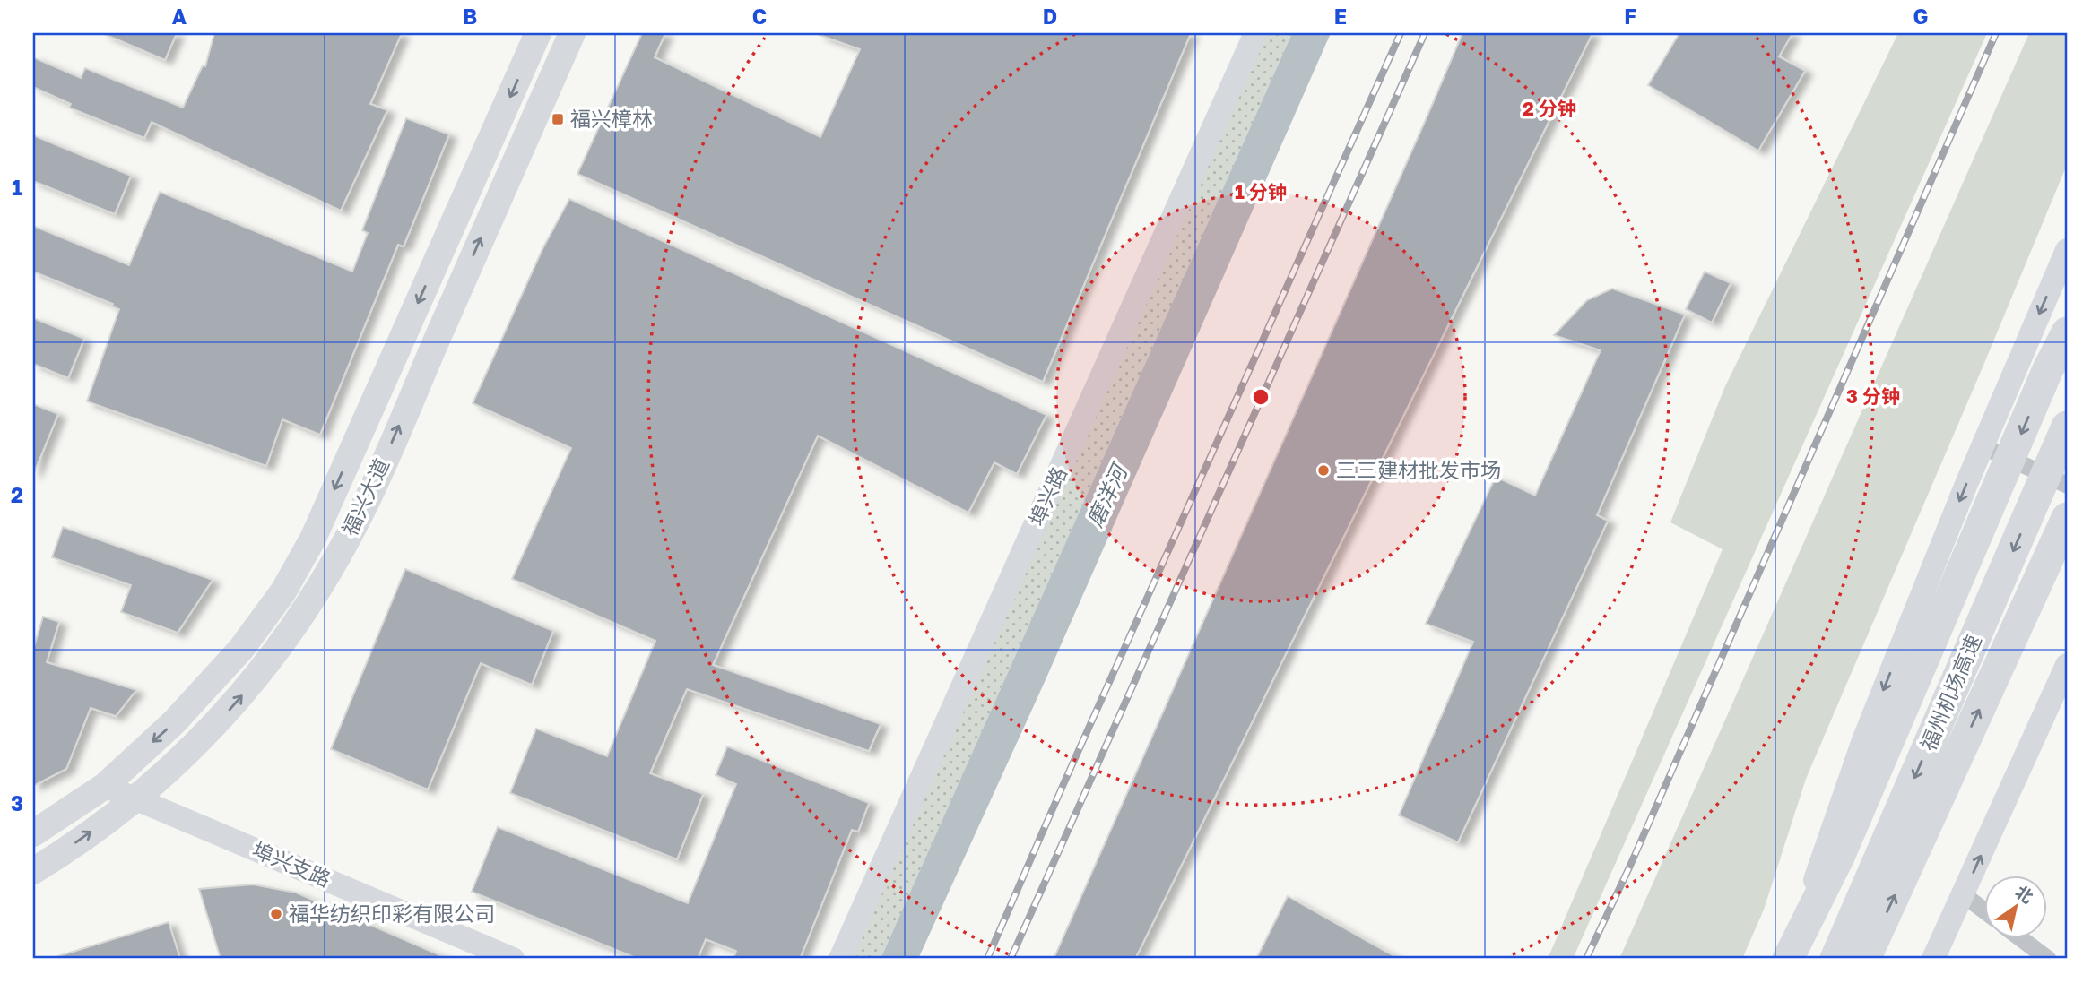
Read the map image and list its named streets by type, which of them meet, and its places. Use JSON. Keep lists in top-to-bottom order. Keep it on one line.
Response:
{"streets":{"highway":["福州机场高速"],"main road":["福兴大道"],"street":["埠兴路","埠兴支路"]},"crossings":[["福兴大道","埠兴支路"]],"water":["磨洋河"],"places":{"transit":["福兴樟林"],"other":["三三建材批发市场","福华纺织印彩有限公司"]},"north":"top right","grid":{"columns":["A","B","C","D","E","F","G"],"rows":["1","2","3"]},"rings":["2 分钟","1 分钟","3 分钟"]}
